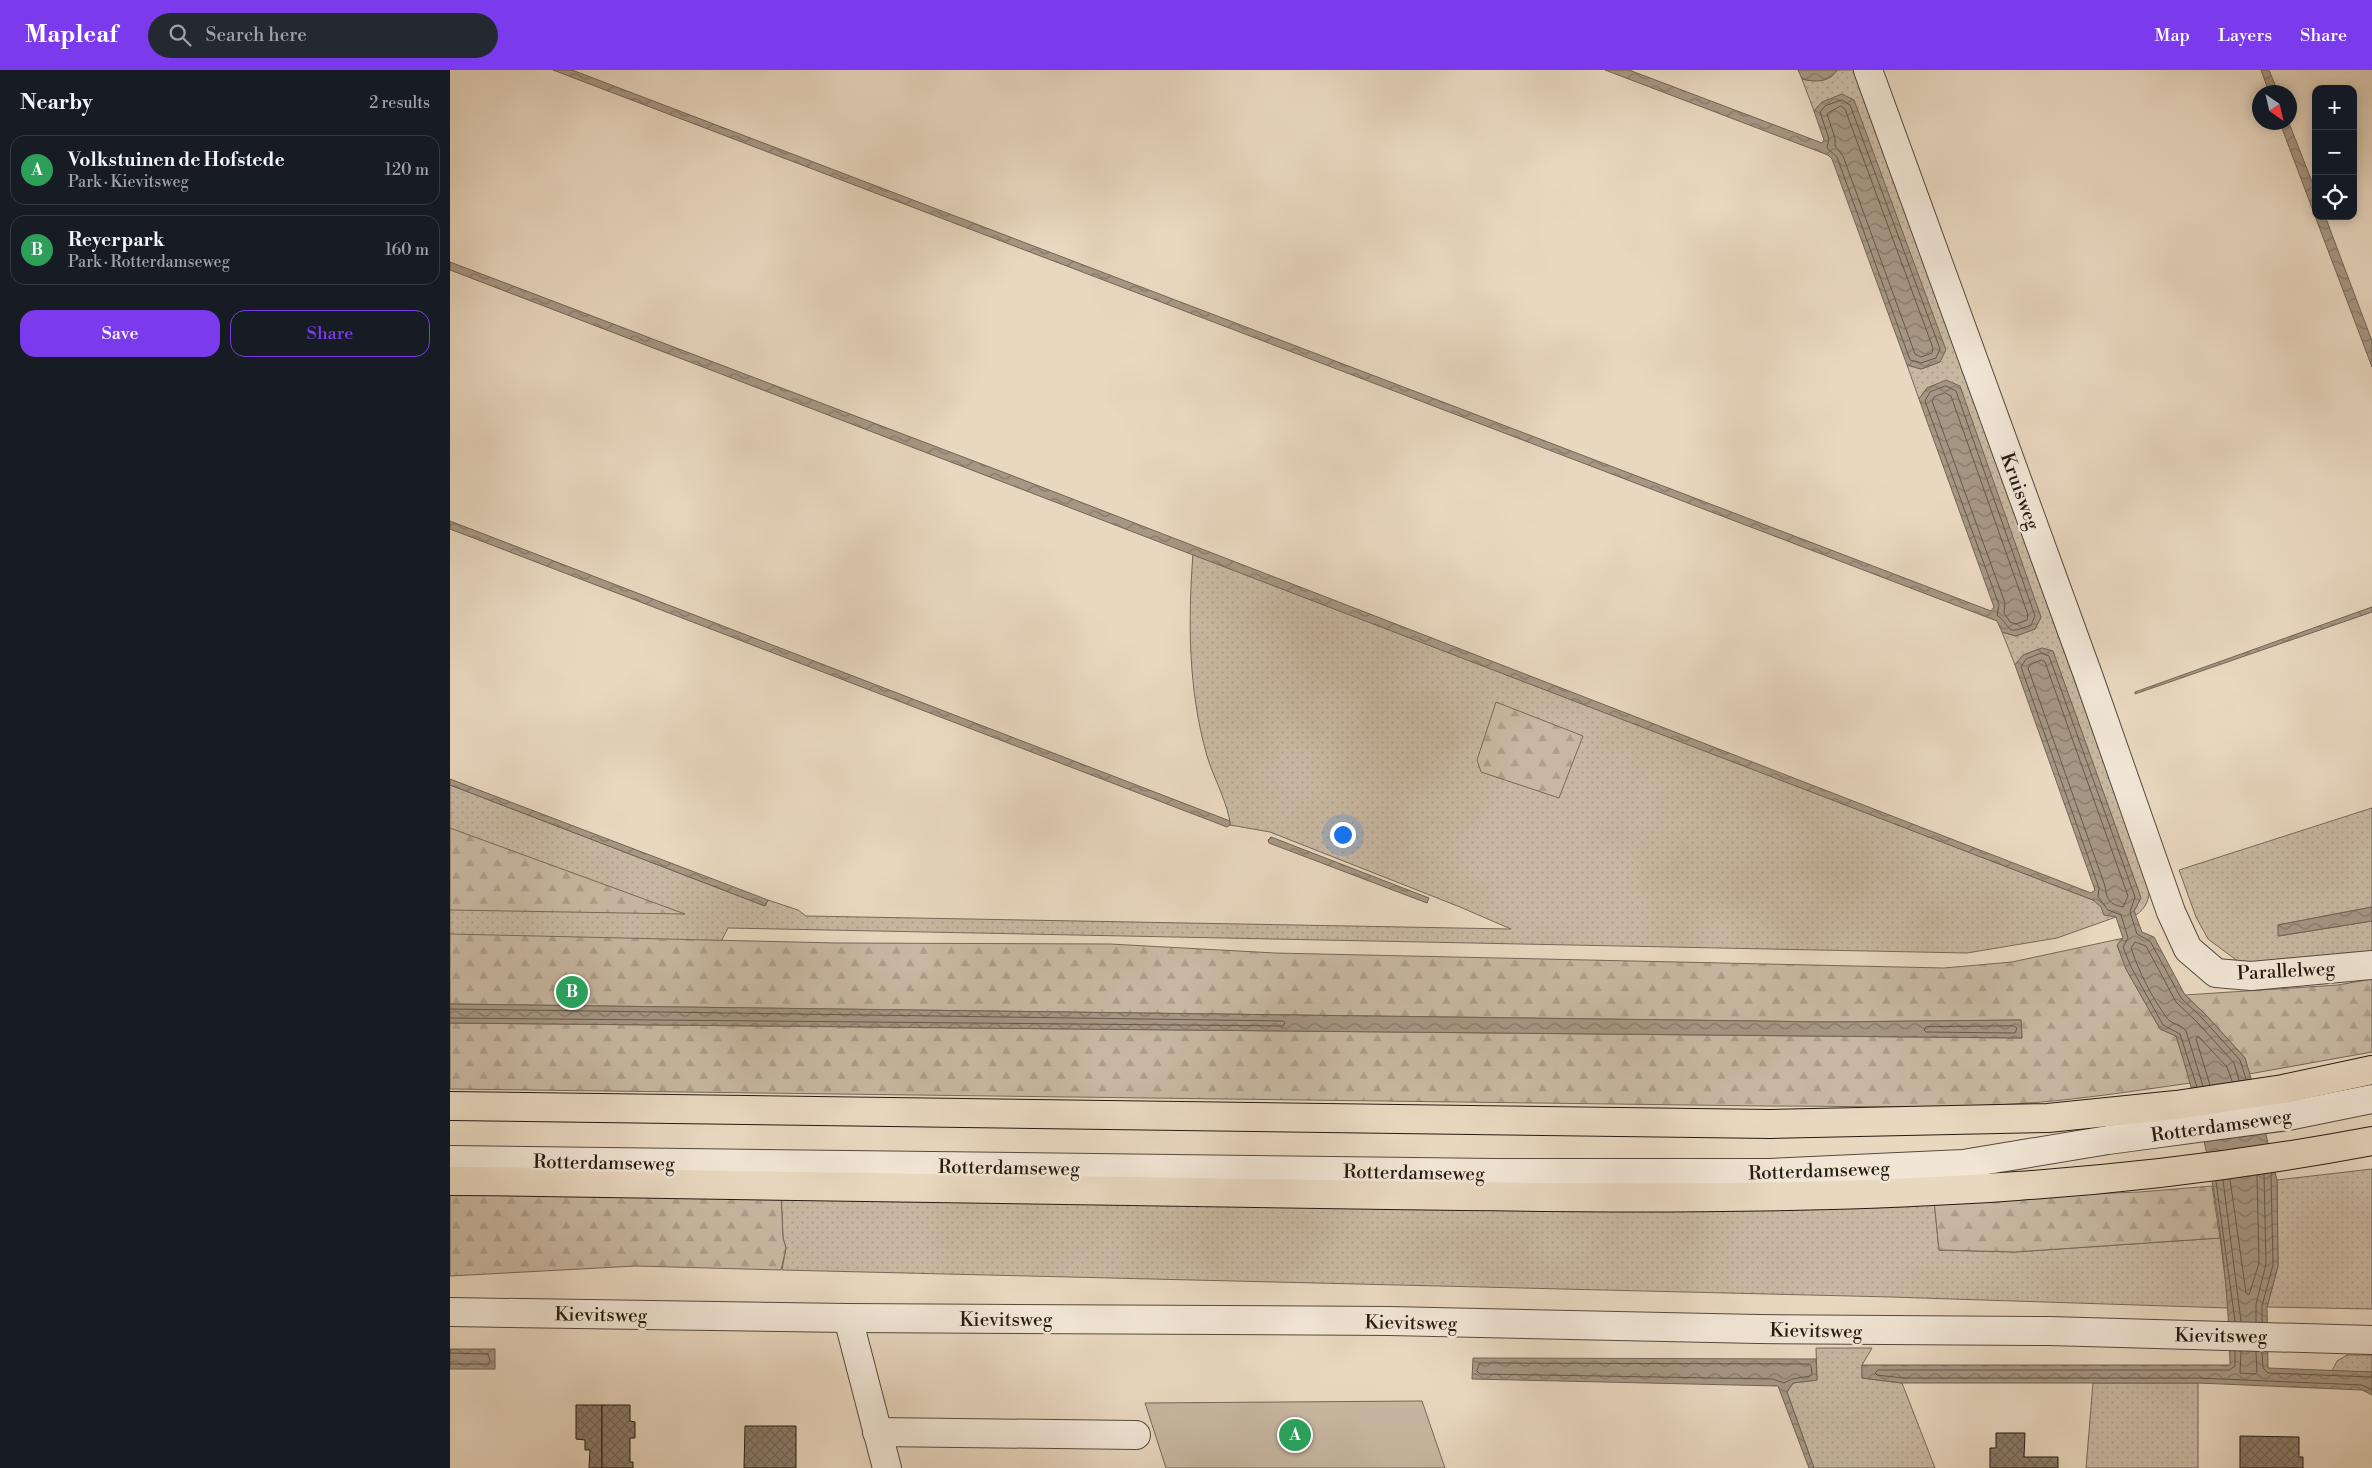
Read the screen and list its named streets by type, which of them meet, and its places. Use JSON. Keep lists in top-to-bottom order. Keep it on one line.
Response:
{"streets":{"main road":["Rotterdamseweg"],"street":["Kruisweg","Parallelweg","Kievitsweg"]},"crossings":[["Kruisweg","Parallelweg"]],"north":"bottom right","page":{"header":"Mapleaf","search":"Search here","nav":["Map","Layers","Share"],"heading":["Nearby","2 results"],"map_buttons":["+","−"],"list":[{"mark":"A","name":"Volkstuinen de Hofstede","note":"Park · Kievitsweg","value":"120 m"},{"mark":"B","name":"Reyerpark","note":"Park · Rotterdamseweg","value":"160 m"}],"buttons":["Save","Share"],"pins":["B","A"]}}
